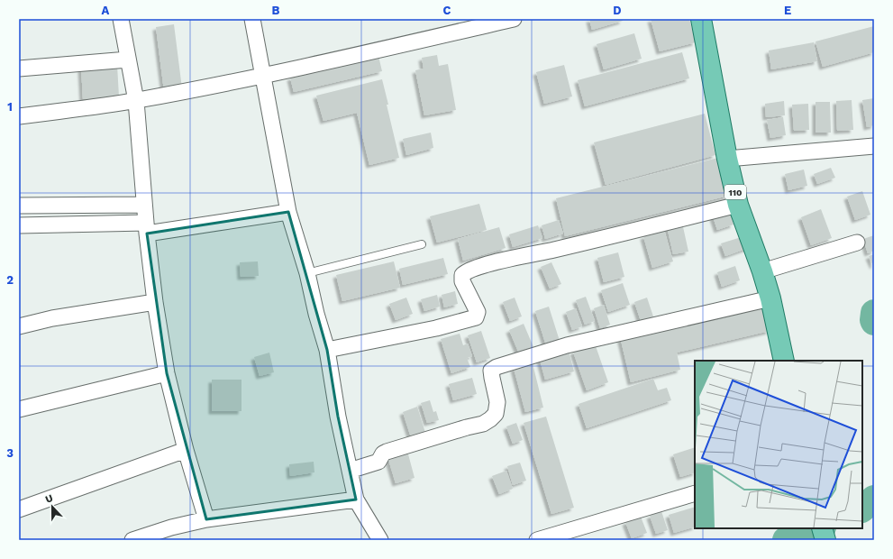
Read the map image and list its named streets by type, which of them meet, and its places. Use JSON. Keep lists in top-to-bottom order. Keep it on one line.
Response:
{"streets":{"main road":["110"]},"north":"top","grid":{"columns":["A","B","C","D","E"],"rows":["1","2","3"]}}
